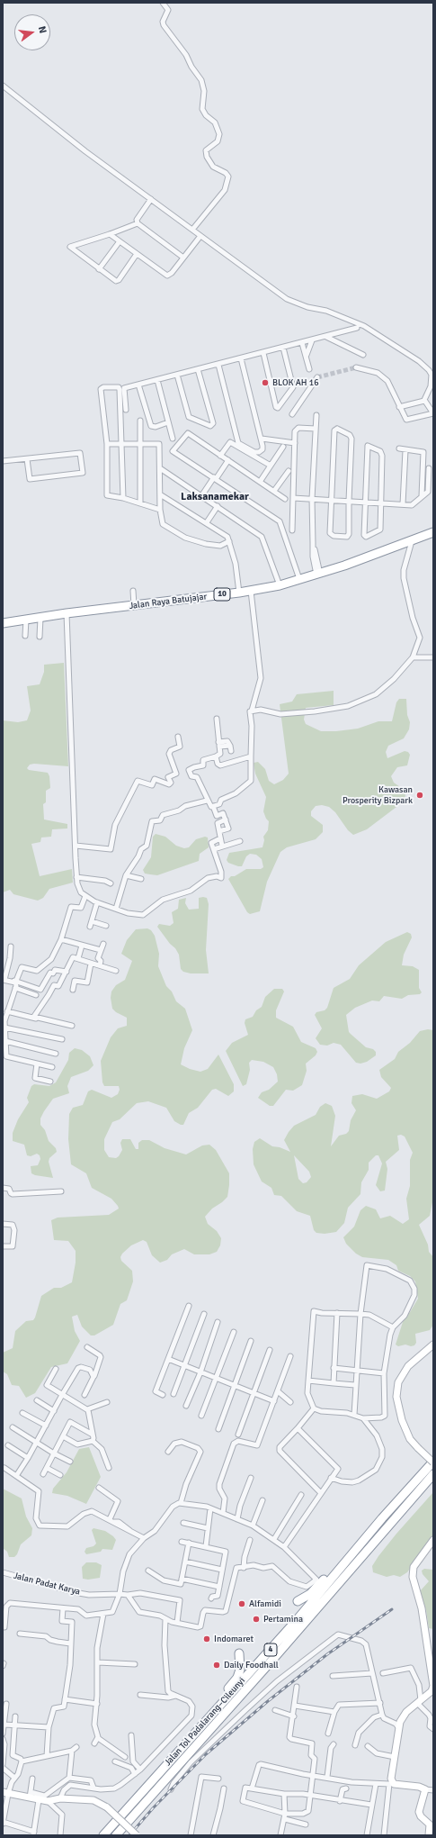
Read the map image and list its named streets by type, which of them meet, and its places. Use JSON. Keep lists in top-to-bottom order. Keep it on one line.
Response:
{"streets":{"highway":["10","Jalan Raya Batujajar","4","Jalan Tol Padalarang–Cileunyi"],"street":["Jalan Padat Karya"]},"districts":["Laksanamekar"],"places":["BLOK AH 16","Kawasan Prosperity Bizpark","Alfamidi","Pertamina","Indomaret","Daily Foodhall"],"north":"right"}
